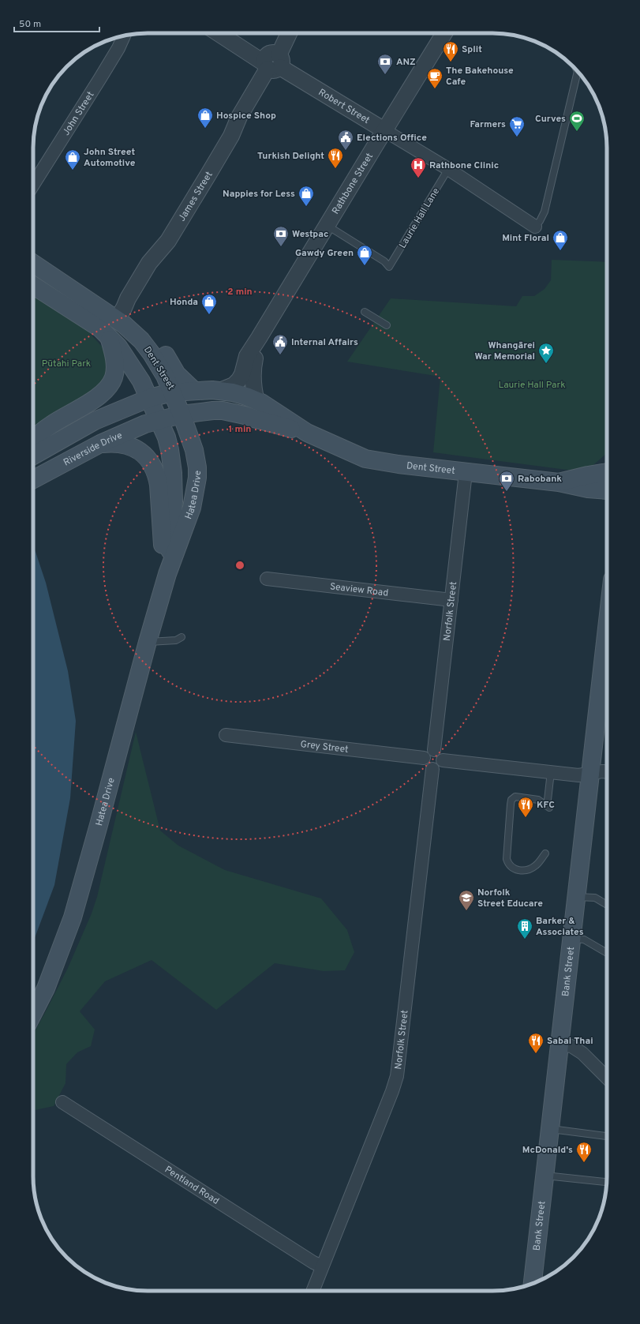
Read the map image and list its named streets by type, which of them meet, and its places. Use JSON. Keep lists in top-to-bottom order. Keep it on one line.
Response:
{"streets":{"main road":["Dent Street","Riverside Drive","Hatea Drive","Bank Street"],"street":["Robert Street","John Street","Rathbone Street","James Street","Seaview Road","Norfolk Street","Grey Street","Pentland Road"],"lane":["Laurie Hall Lane"]},"crossings":[["Robert Street","Rathbone Street"],["Robert Street","James Street"],["Robert Street","Laurie Hall Lane"],["Rathbone Street","Laurie Hall Lane"],["Rathbone Street","Dent Street"],["James Street","Dent Street"],["Dent Street","Riverside Drive"],["Dent Street","Hatea Drive"],["Dent Street","Norfolk Street"],["Riverside Drive","Hatea Drive"],["Seaview Road","Norfolk Street"],["Norfolk Street","Grey Street"],["Norfolk Street","Pentland Road"]],"parks":["Pūtahi Park","Laurie Hall Park"],"places":{"restaurant":["Split","Turkish Delight","KFC","Sabai Thai","McDonald's"],"bank":["ANZ","Westpac","Rabobank"],"cafe":["The Bakehouse Cafe"],"shop":["Hospice Shop","John Street Automotive","Nappies for Less","Mint Floral","Gawdy Green","Honda"],"sports":["Curves"],"supermarket":["Farmers"],"public building":["Elections Office","Internal Affairs"],"hospital":["Rathbone Clinic"],"place":["Whangārei War Memorial"],"school or university":["Norfolk Street Educare"],"building":["Barker & Associates"]},"scale_bar":"50 m","rings":["2 min","1 min"]}
